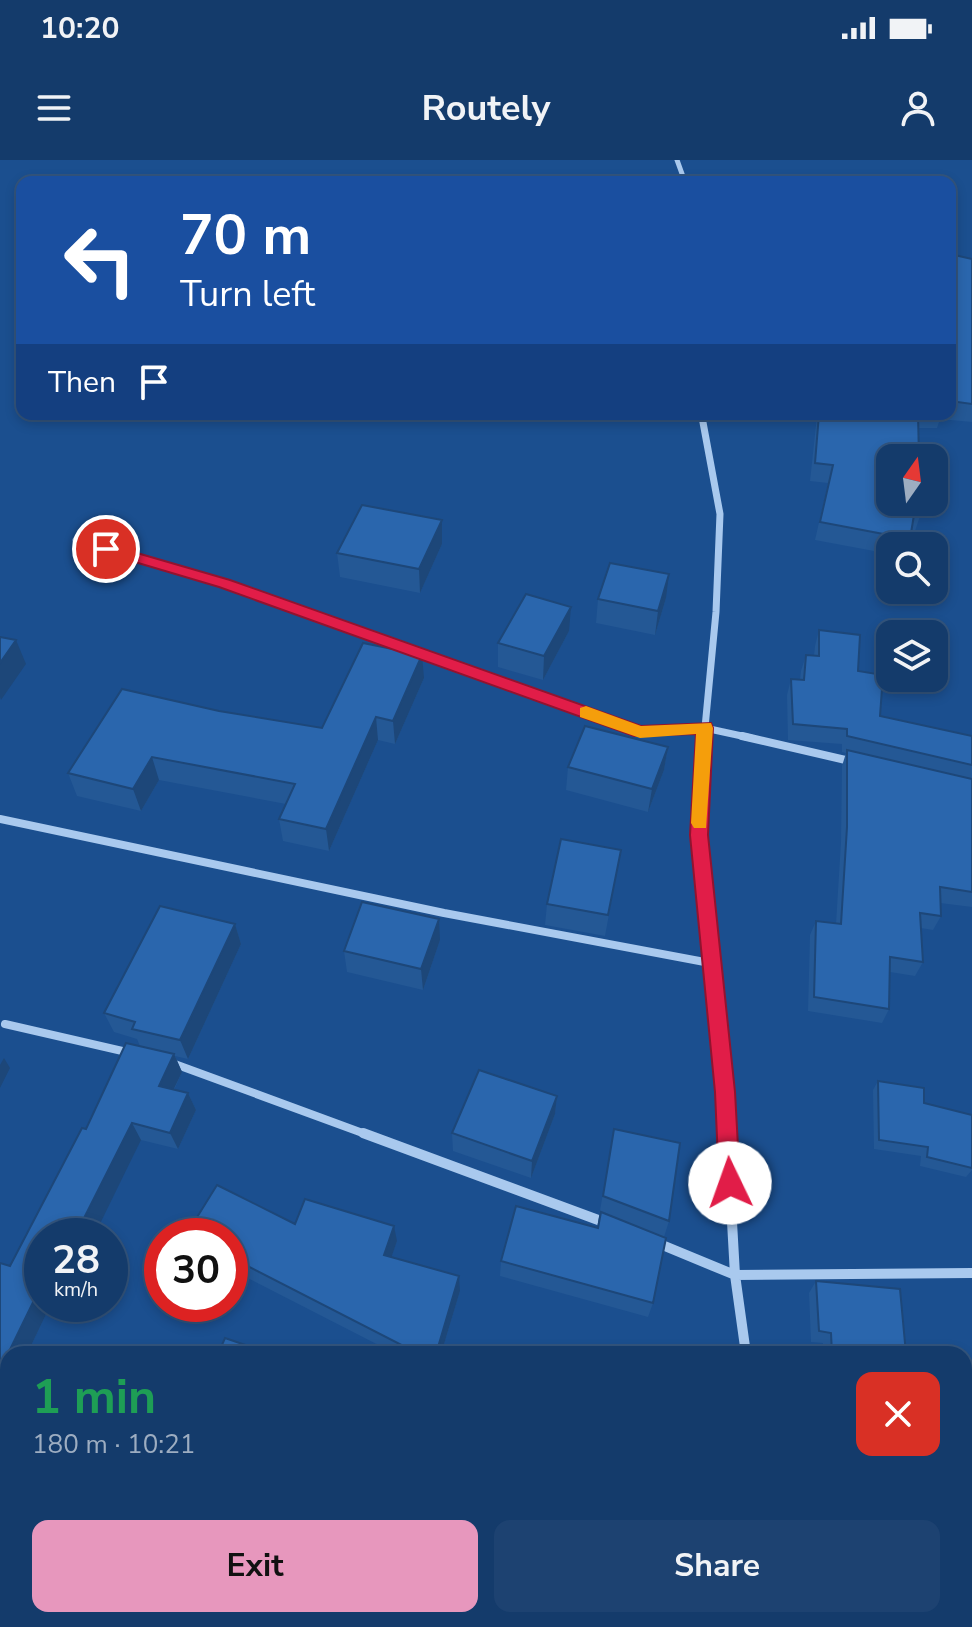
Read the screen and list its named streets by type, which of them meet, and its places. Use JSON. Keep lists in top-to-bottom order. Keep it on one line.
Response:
{"north":"top","page":{"status":"10:20","header":"Routely","turn":["70 m","Turn left"],"then":"Then","speed":"28 km/h","limit":"30","heading":["1 min","180 m · 10:21"],"buttons":["Exit","Share"]}}
